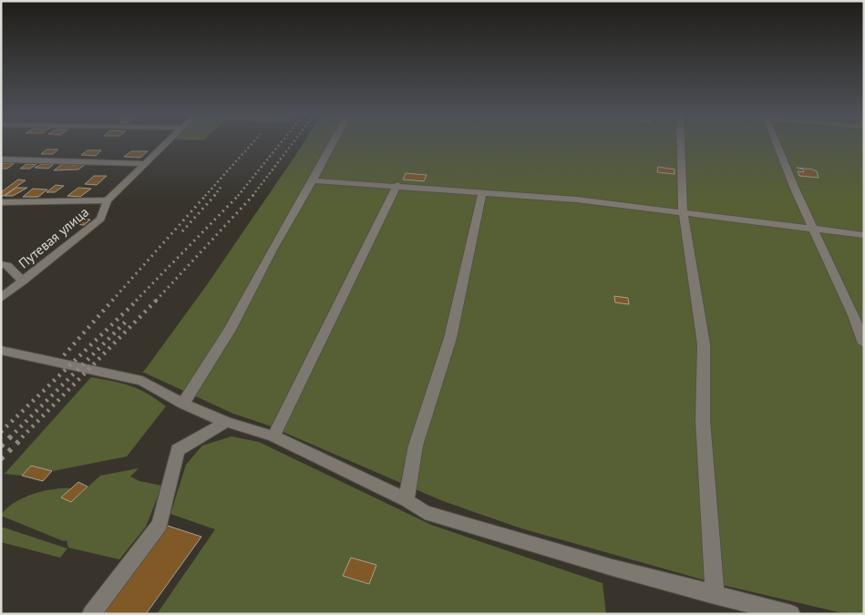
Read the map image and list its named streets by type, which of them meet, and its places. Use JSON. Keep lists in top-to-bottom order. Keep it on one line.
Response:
{"streets":{"street":["Путевая улица"]}}
